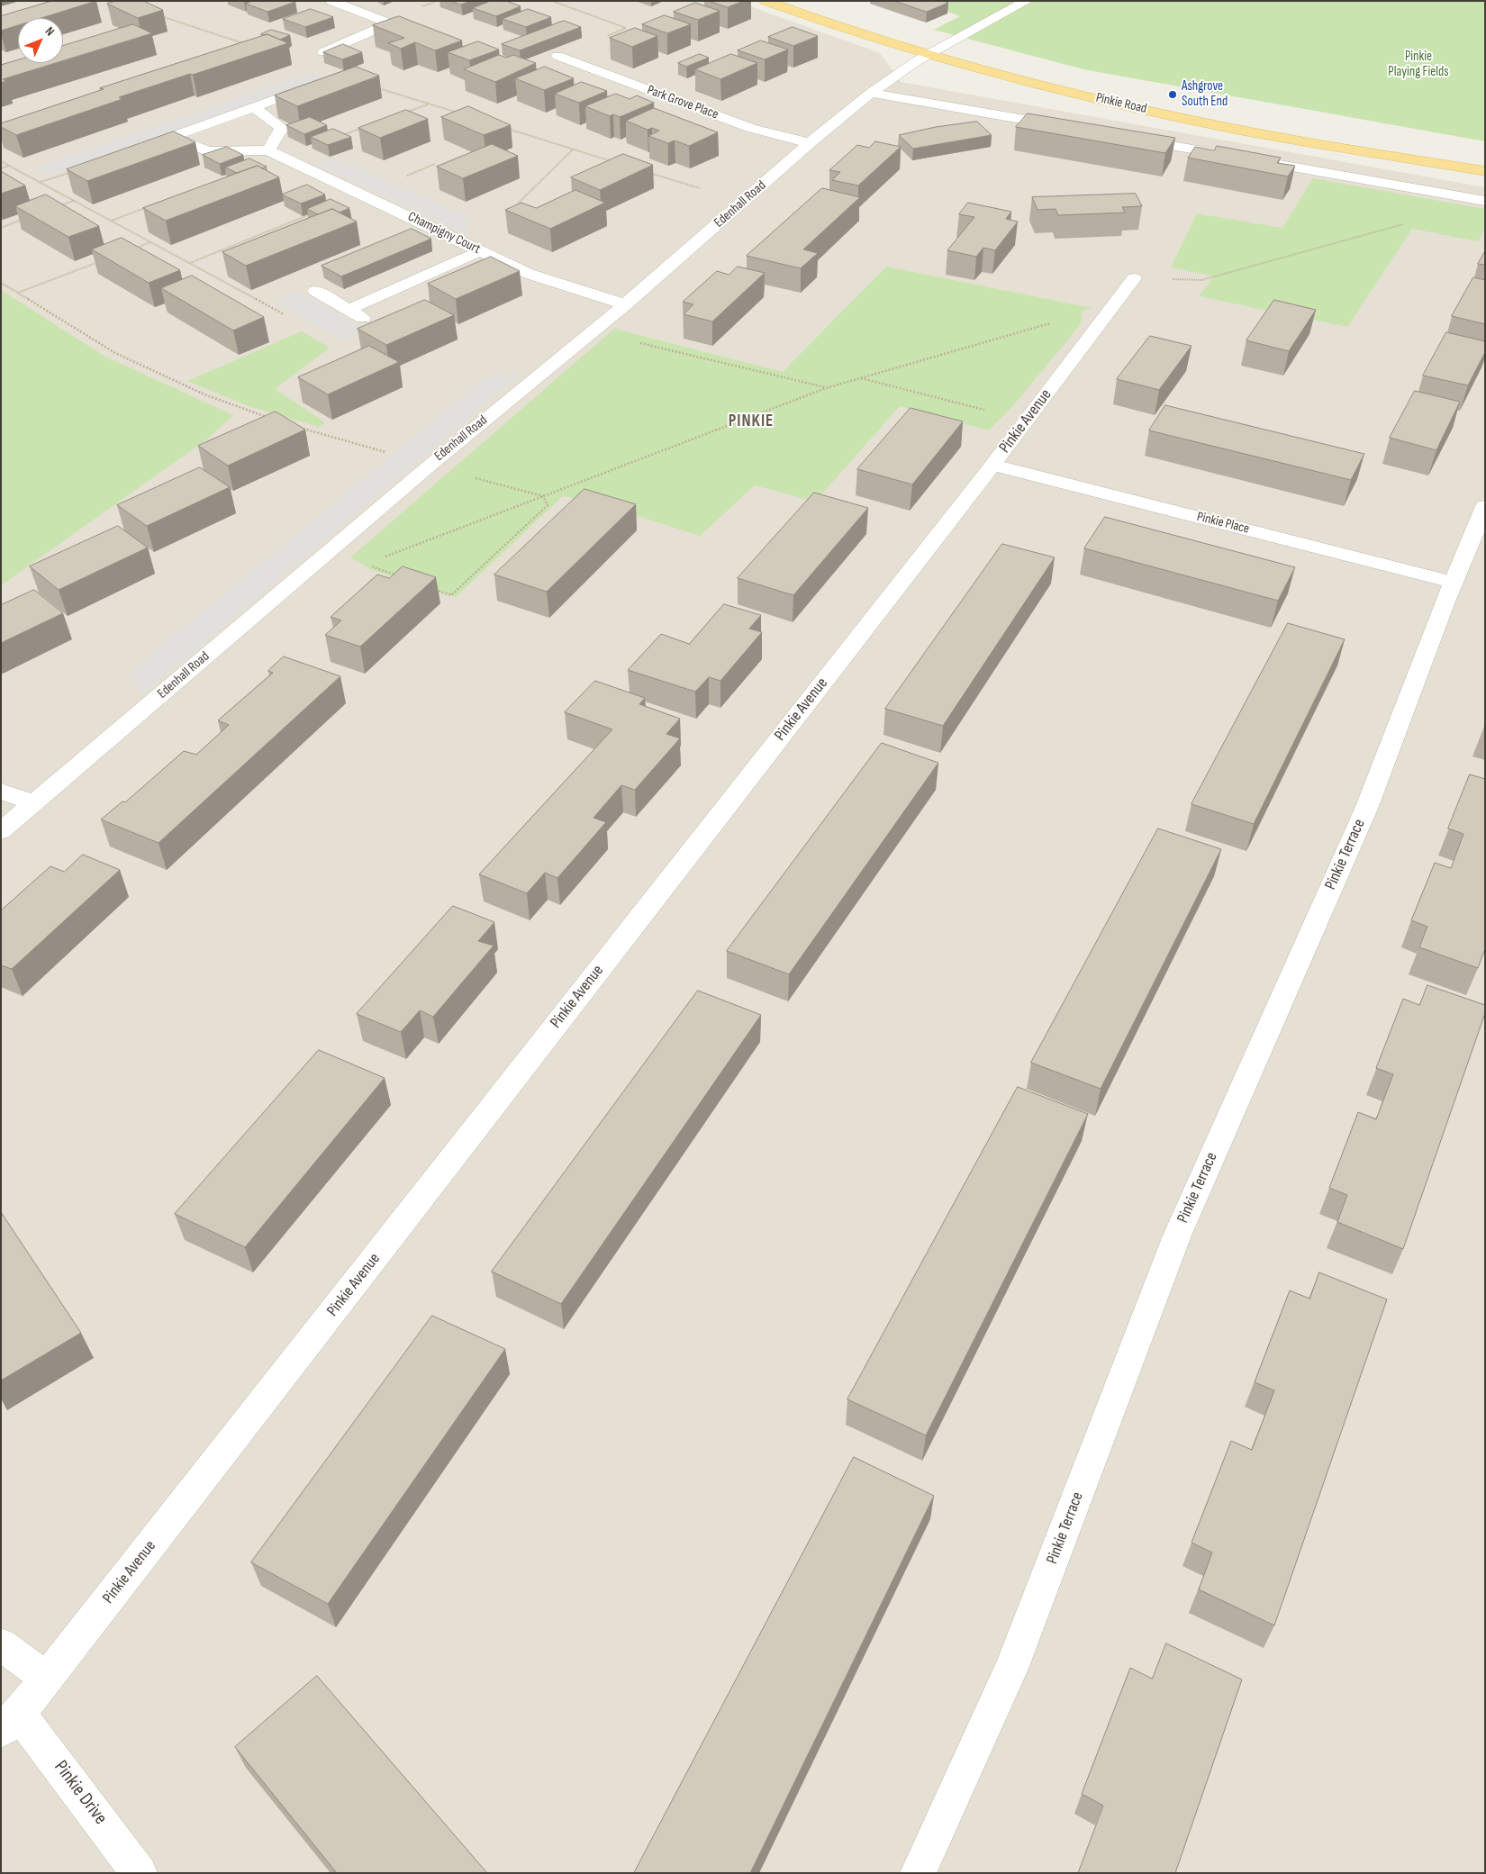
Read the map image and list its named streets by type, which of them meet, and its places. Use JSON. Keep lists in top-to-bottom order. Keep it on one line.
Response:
{"streets":{"main road":["Pinkie Road"],"street":["Park Grove Place","Edenhall Road","Champigny Court","Pinkie Avenue","Pinkie Place","Pinkie Terrace","Pinkie Drive"]},"crossings":[["Park Grove Place","Edenhall Road"],["Pinkie Road","Edenhall Road"],["Edenhall Road","Champigny Court"],["Pinkie Avenue","Pinkie Place"],["Pinkie Avenue","Pinkie Drive"],["Pinkie Place","Pinkie Terrace"]],"districts":["PINKIE"],"parks":["Pinkie Playing Fields"],"places":["Ashgrove South End"],"north":"top right"}
